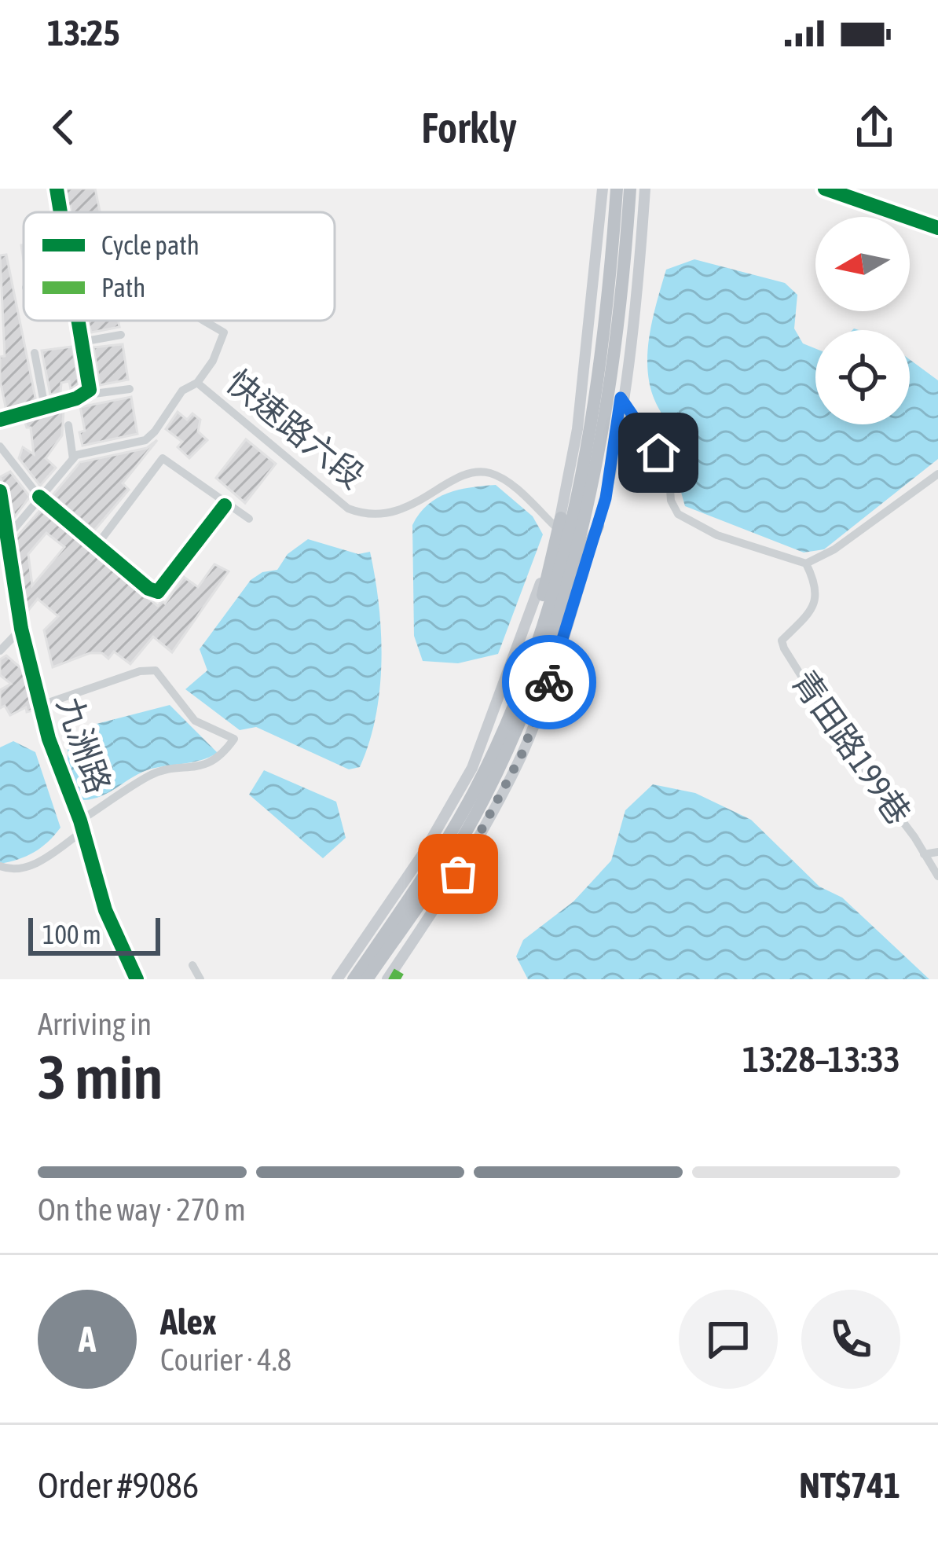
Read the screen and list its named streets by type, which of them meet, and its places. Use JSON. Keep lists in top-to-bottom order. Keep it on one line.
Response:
{"streets":{"street":["快速路六段","九洲路","青田路199巷"]},"legend":["Cycle path","Path"],"scale_bar":"100 m","north":"left","page":{"status":"13:25","header":"Forkly","scale":"100 m","heading":["3 min","Arriving in","13:28–13:33"],"panel":["Alex","Courier · 4.8","Order #9086","NT$741"],"bar":"On the way · 270 m","round":"A"}}
